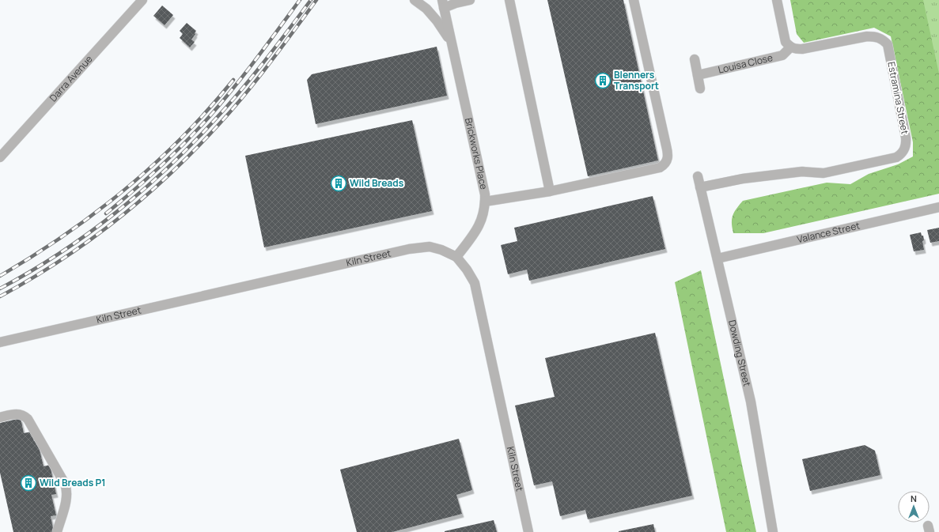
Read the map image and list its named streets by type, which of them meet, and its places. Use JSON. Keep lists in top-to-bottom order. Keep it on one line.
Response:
{"streets":{"street":["Louisa Close","Darra Avenue","Estramina Street","Brickworks Place","Valance Street","Kiln Street","Dowding Street"]},"crossings":[["Louisa Close","Estramina Street"],["Estramina Street","Dowding Street"],["Brickworks Place","Kiln Street"],["Valance Street","Dowding Street"]],"places":{"building":["Blenners Transport","Wild Breads","Wild Breads P1"]},"north":"top"}
